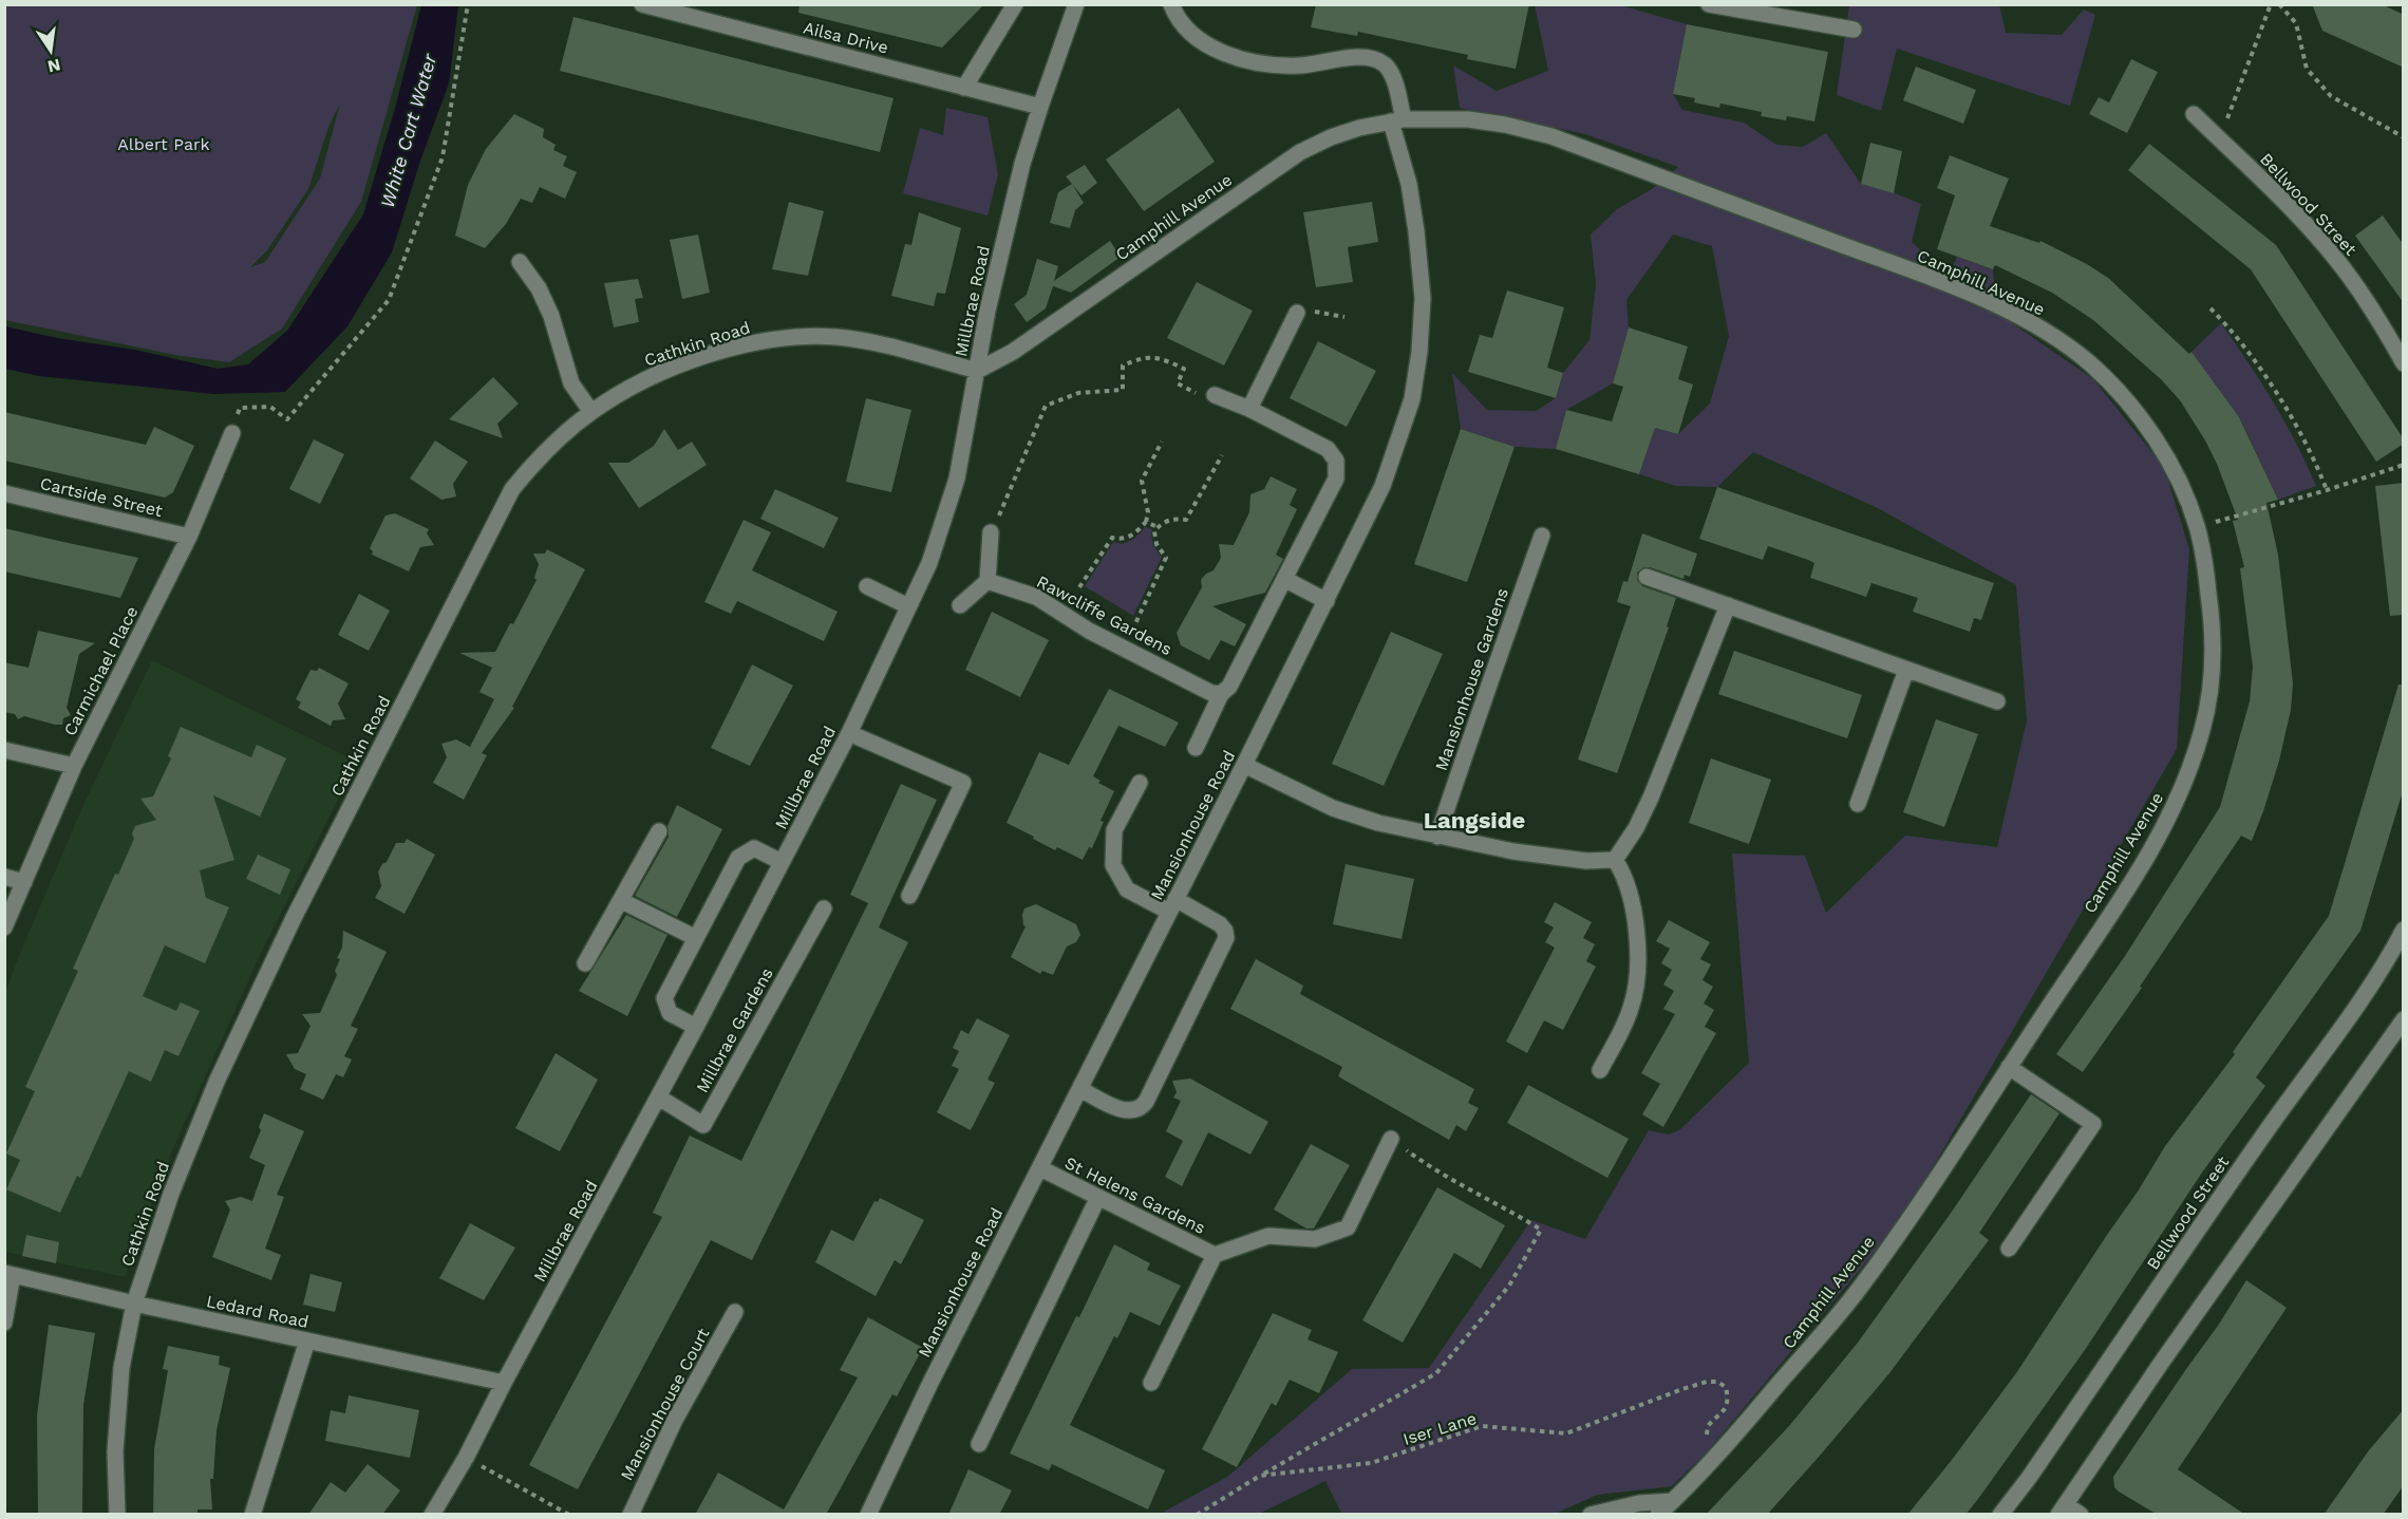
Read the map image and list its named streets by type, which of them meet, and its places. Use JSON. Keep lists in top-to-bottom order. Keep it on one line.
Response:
{"streets":{"street":["Ailsa Drive","Bellwood Street","Camphill Avenue","Millbrae Road","Cathkin Road","Cartside Street","Rawcliffe Gardens","Carmichael Place","Mansionhouse Gardens","Mansionhouse Road","Millbrae Gardens","St Helens Gardens","Ledard Road","Mansionhouse Court"],"path":["Iser Lane"]},"crossings":[["Ailsa Drive","Millbrae Road"],["Camphill Avenue","Millbrae Road"],["Camphill Avenue","Cathkin Road"],["Camphill Avenue","Mansionhouse Road"],["Camphill Avenue","Iser Lane"],["Millbrae Road","Cathkin Road"],["Millbrae Road","Millbrae Gardens"],["Millbrae Road","Ledard Road"],["Cathkin Road","Ledard Road"],["Cartside Street","Carmichael Place"],["Mansionhouse Road","St Helens Gardens"]],"districts":["Langside"],"water":["White Cart Water"],"parks":["Albert Park"],"north":"bottom"}
